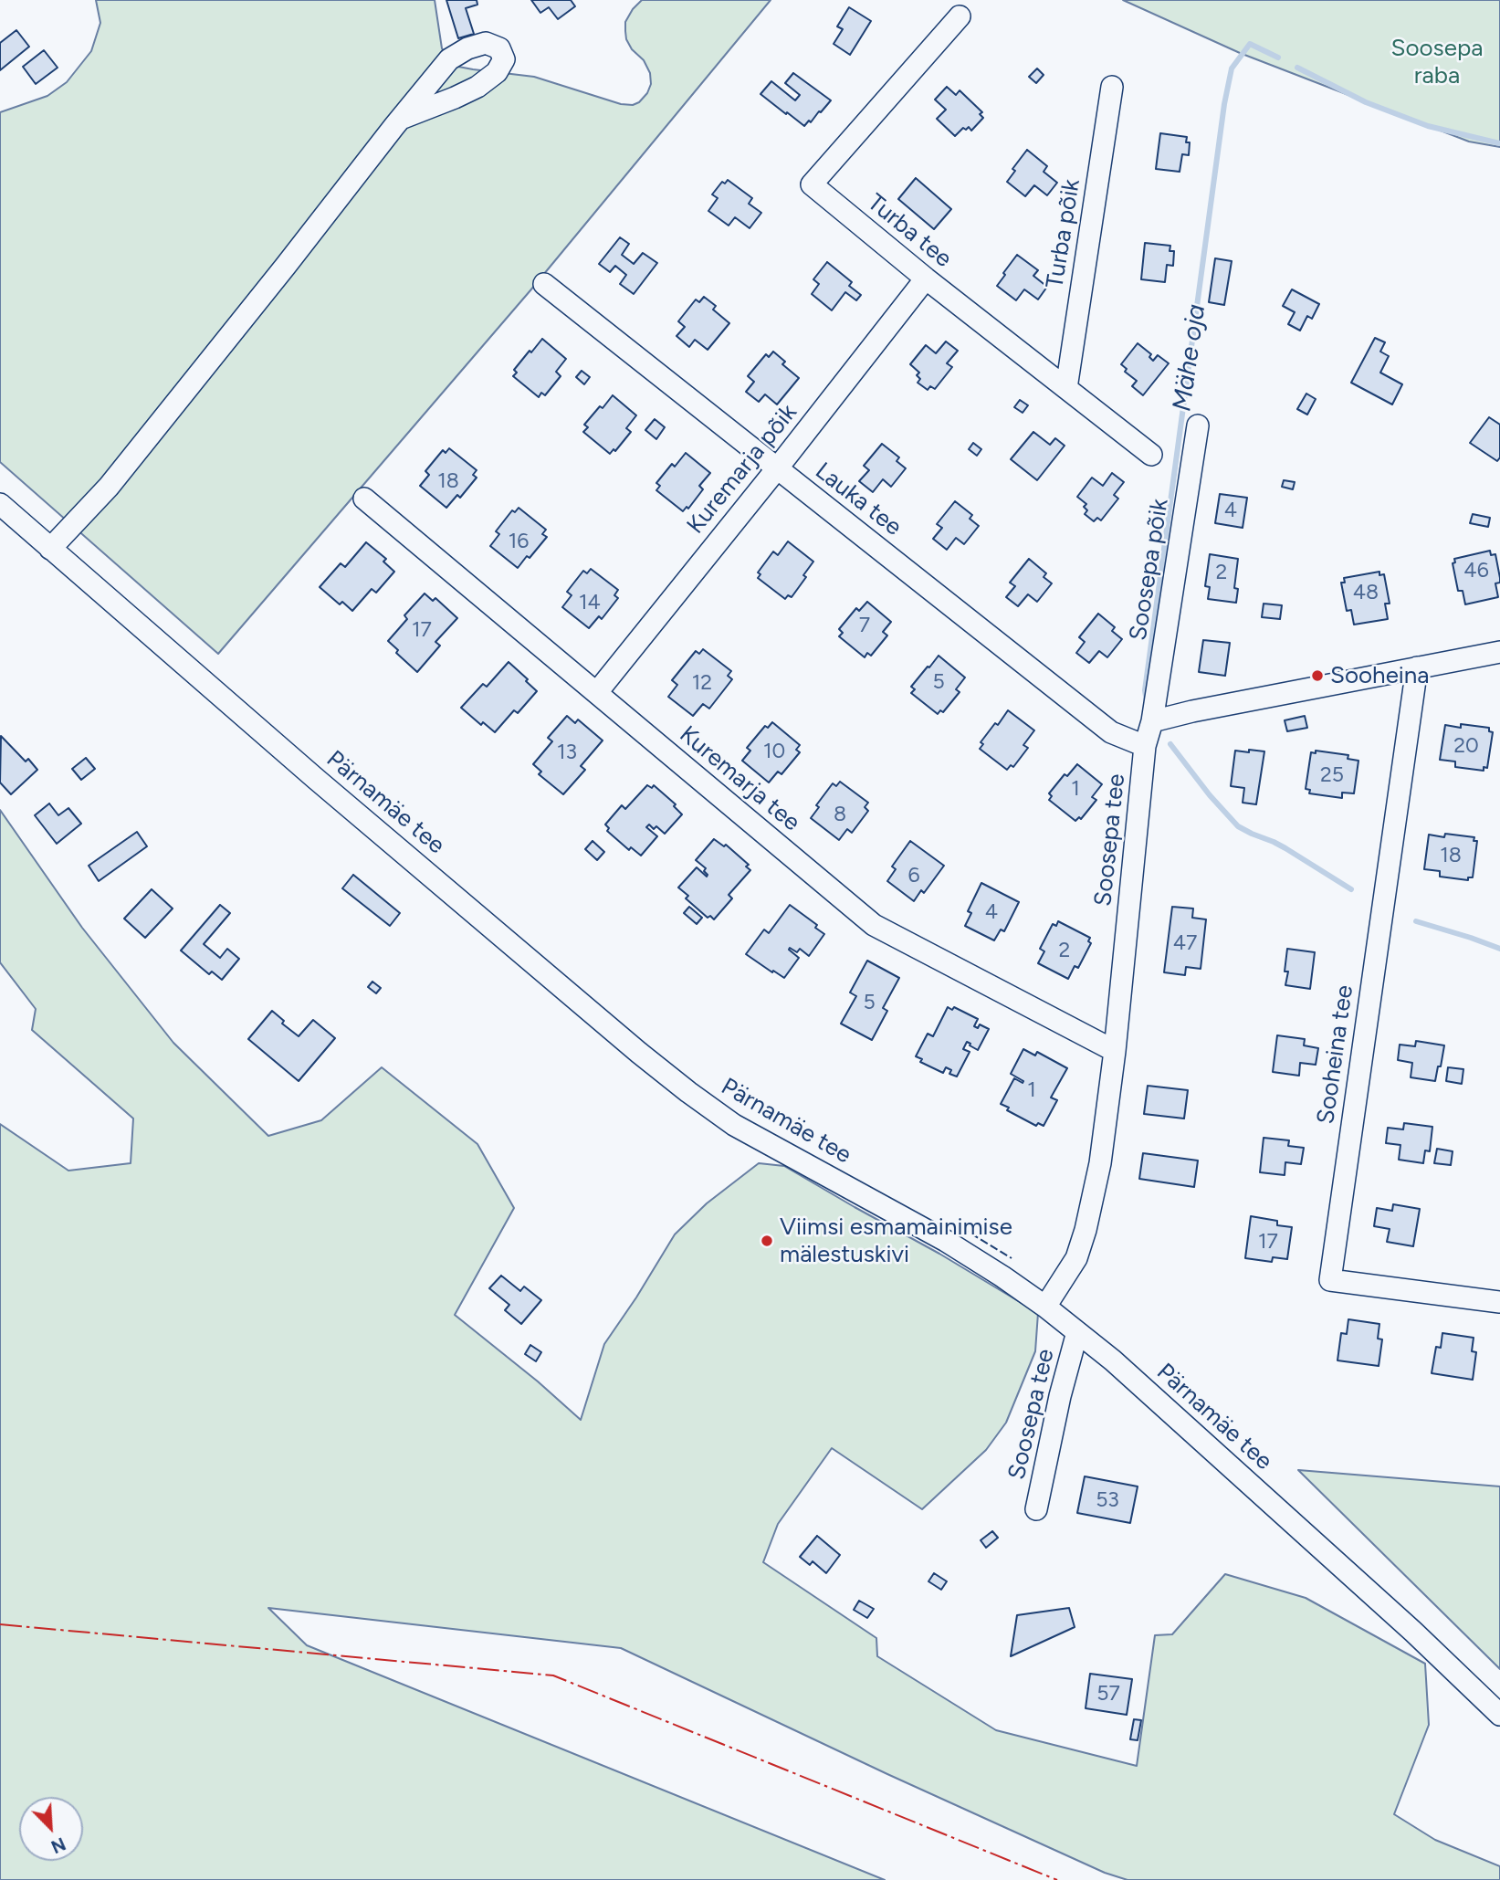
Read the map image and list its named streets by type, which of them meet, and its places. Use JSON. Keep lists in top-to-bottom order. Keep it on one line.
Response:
{"streets":{"street":["Turba tee","Turba põik","Kuremarja põik","Lauka tee","Soosepa põik","Kuremarja tee","Pärnamäe tee","Soosepa tee","Sooheina tee"]},"crossings":[["Turba tee","Turba põik"],["Turba tee","Kuremarja põik"],["Kuremarja põik","Lauka tee"],["Kuremarja põik","Kuremarja tee"],["Lauka tee","Soosepa tee"],["Soosepa põik","Soosepa tee"],["Kuremarja tee","Soosepa tee"],["Pärnamäe tee","Soosepa tee"]],"water":["Mähe oja"],"parks":["Soosepa raba"],"places":["Sooheina","Viimsi esmamainimise mälestuskivi"],"house_numbers":["18","4","16","46","2","48","14","7","17","5","12","20","10","13","25","1","8","18","6","4","47","2","5","1","17","53","57"],"north":"bottom right"}
